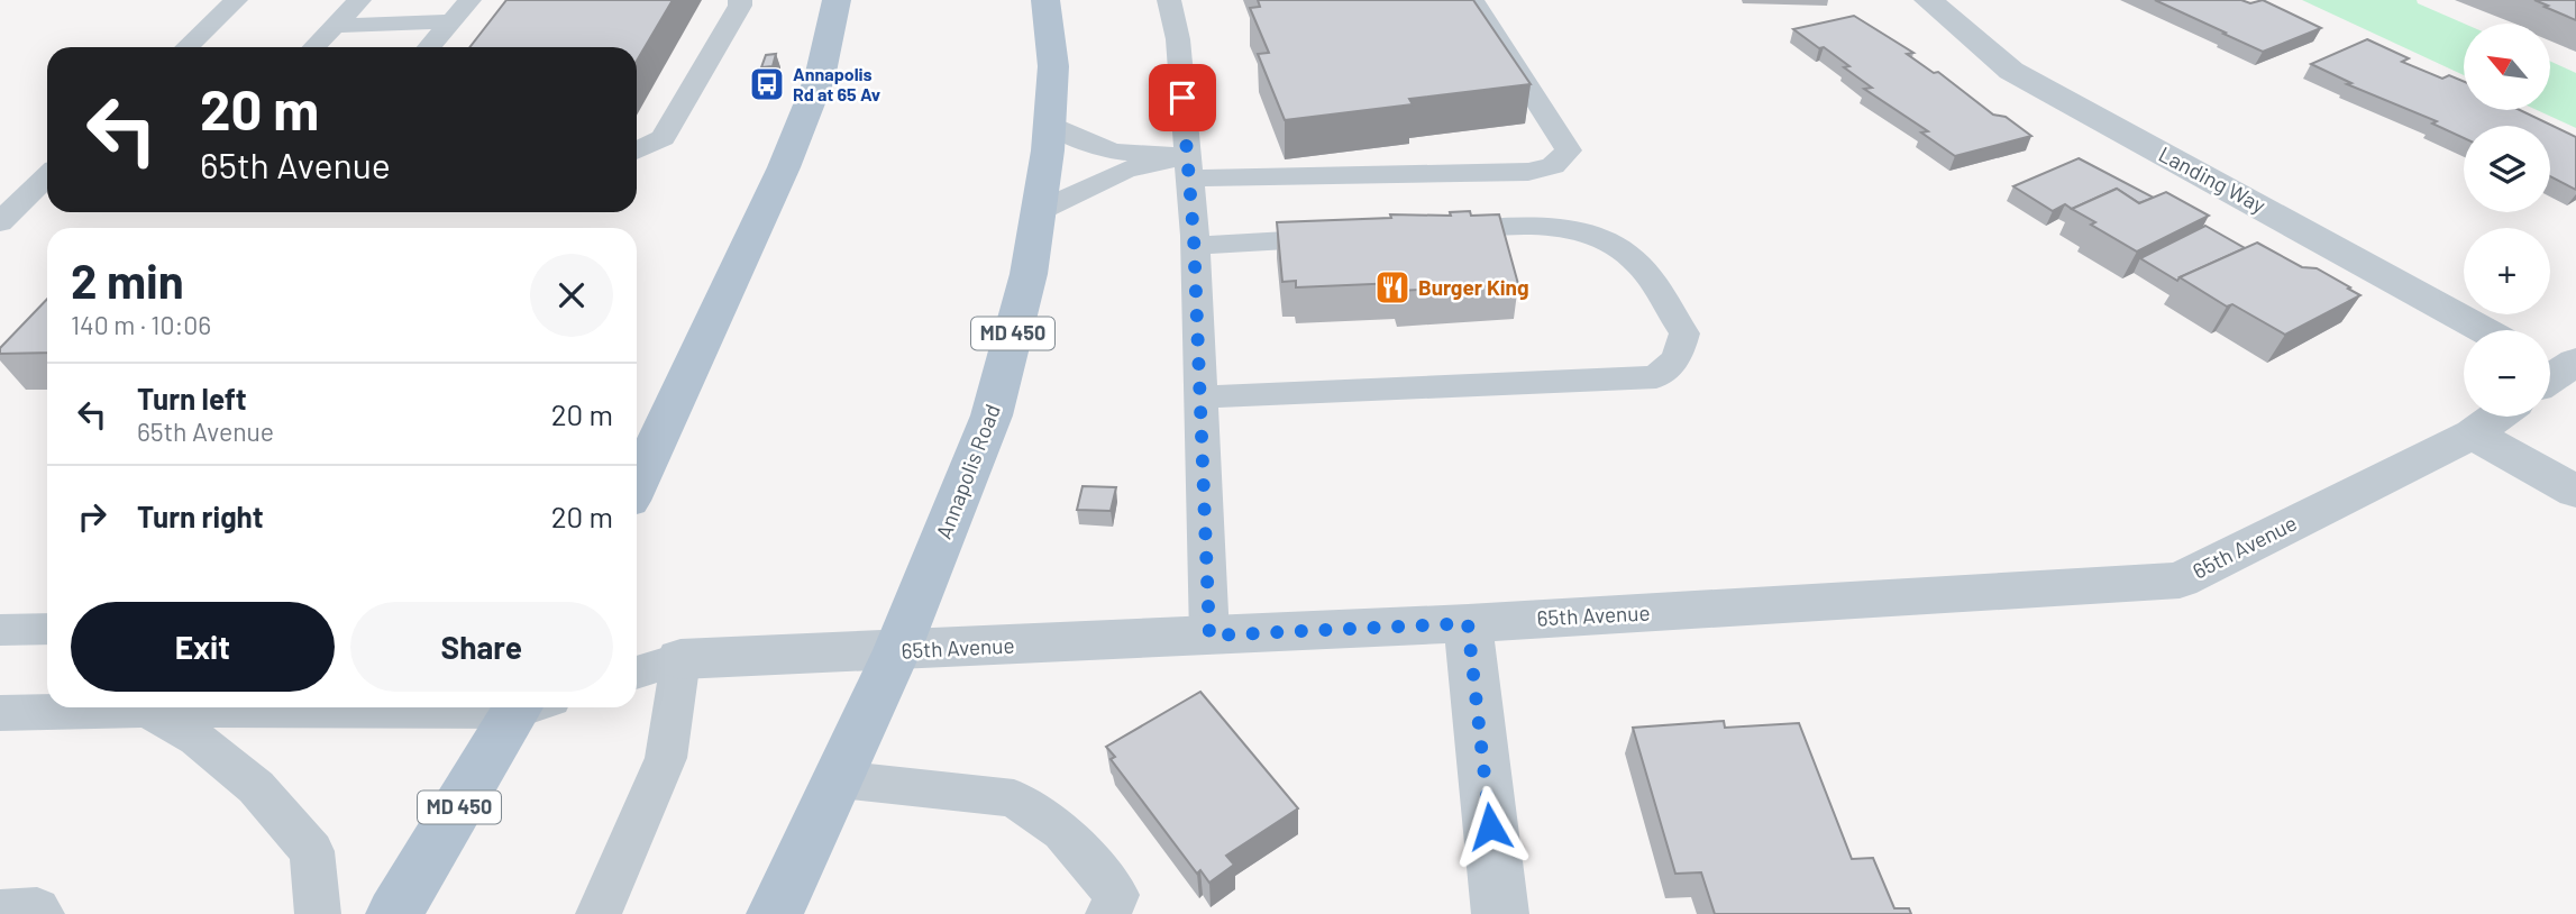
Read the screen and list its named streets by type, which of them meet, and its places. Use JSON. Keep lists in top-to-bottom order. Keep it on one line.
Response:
{"streets":{"main road":["MD 450","Annapolis Road"],"street":["Landing Way","65th Avenue"]},"crossings":[["Annapolis Road","65th Avenue"]],"places":{"bus stop":["Annapolis Rd at 65 Av"],"restaurant":["Burger King"]},"north":"top left","page":{"map_buttons":["+","−"],"turn":["20 m","65th Avenue"],"heading":["2 min","140 m · 10:06"],"list":[{"name":"Turn left","note":"65th Avenue","value":"20 m"},{"name":"Turn right","value":"20 m"}],"buttons":["Exit","Share"]}}
